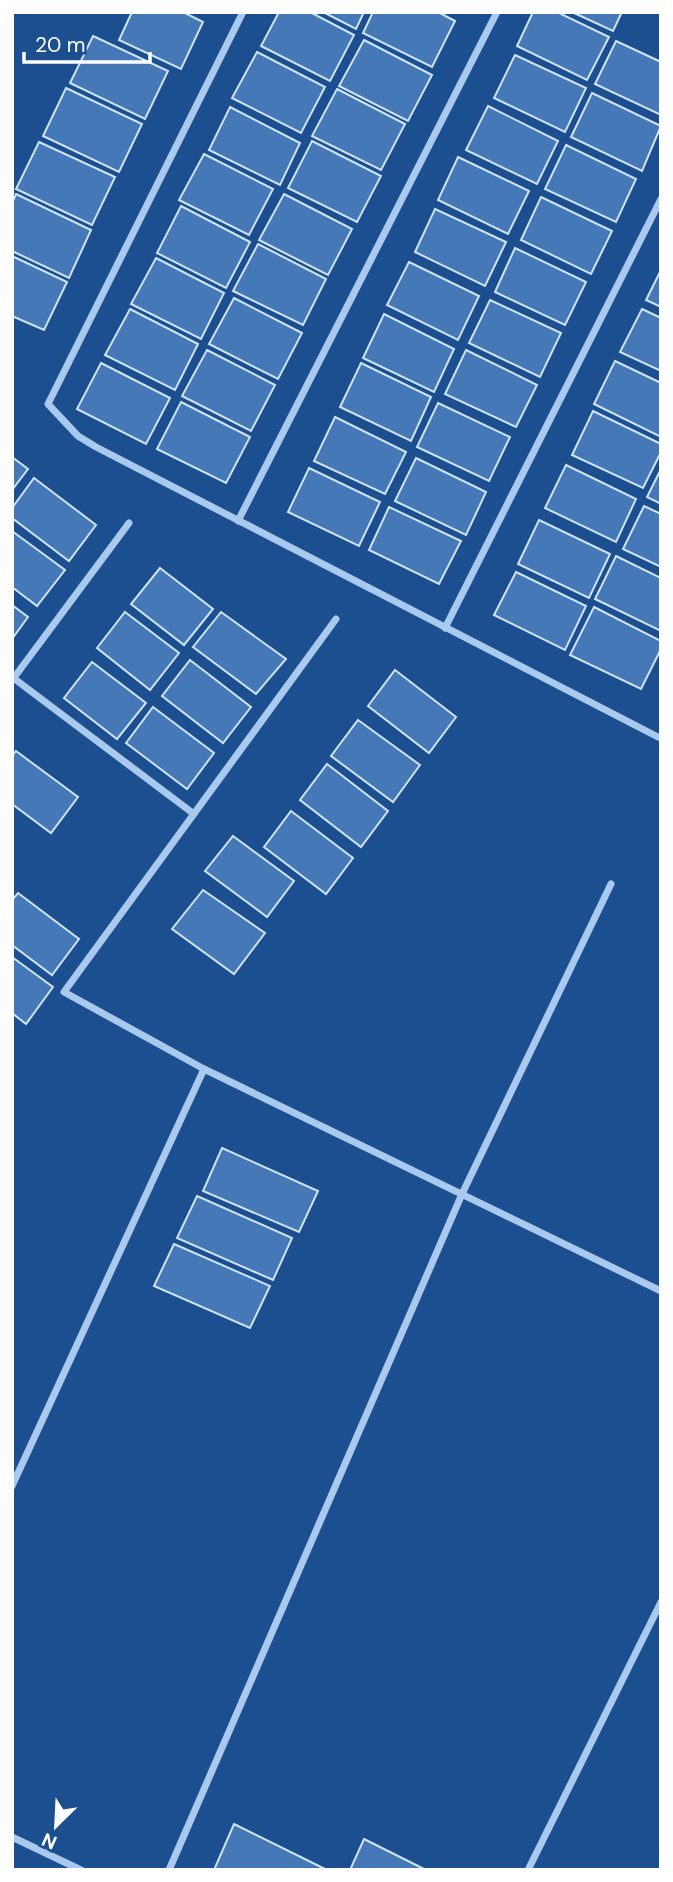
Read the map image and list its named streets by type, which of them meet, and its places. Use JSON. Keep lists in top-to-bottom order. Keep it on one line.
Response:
{"scale_bar":"20 m","north":"bottom left"}
